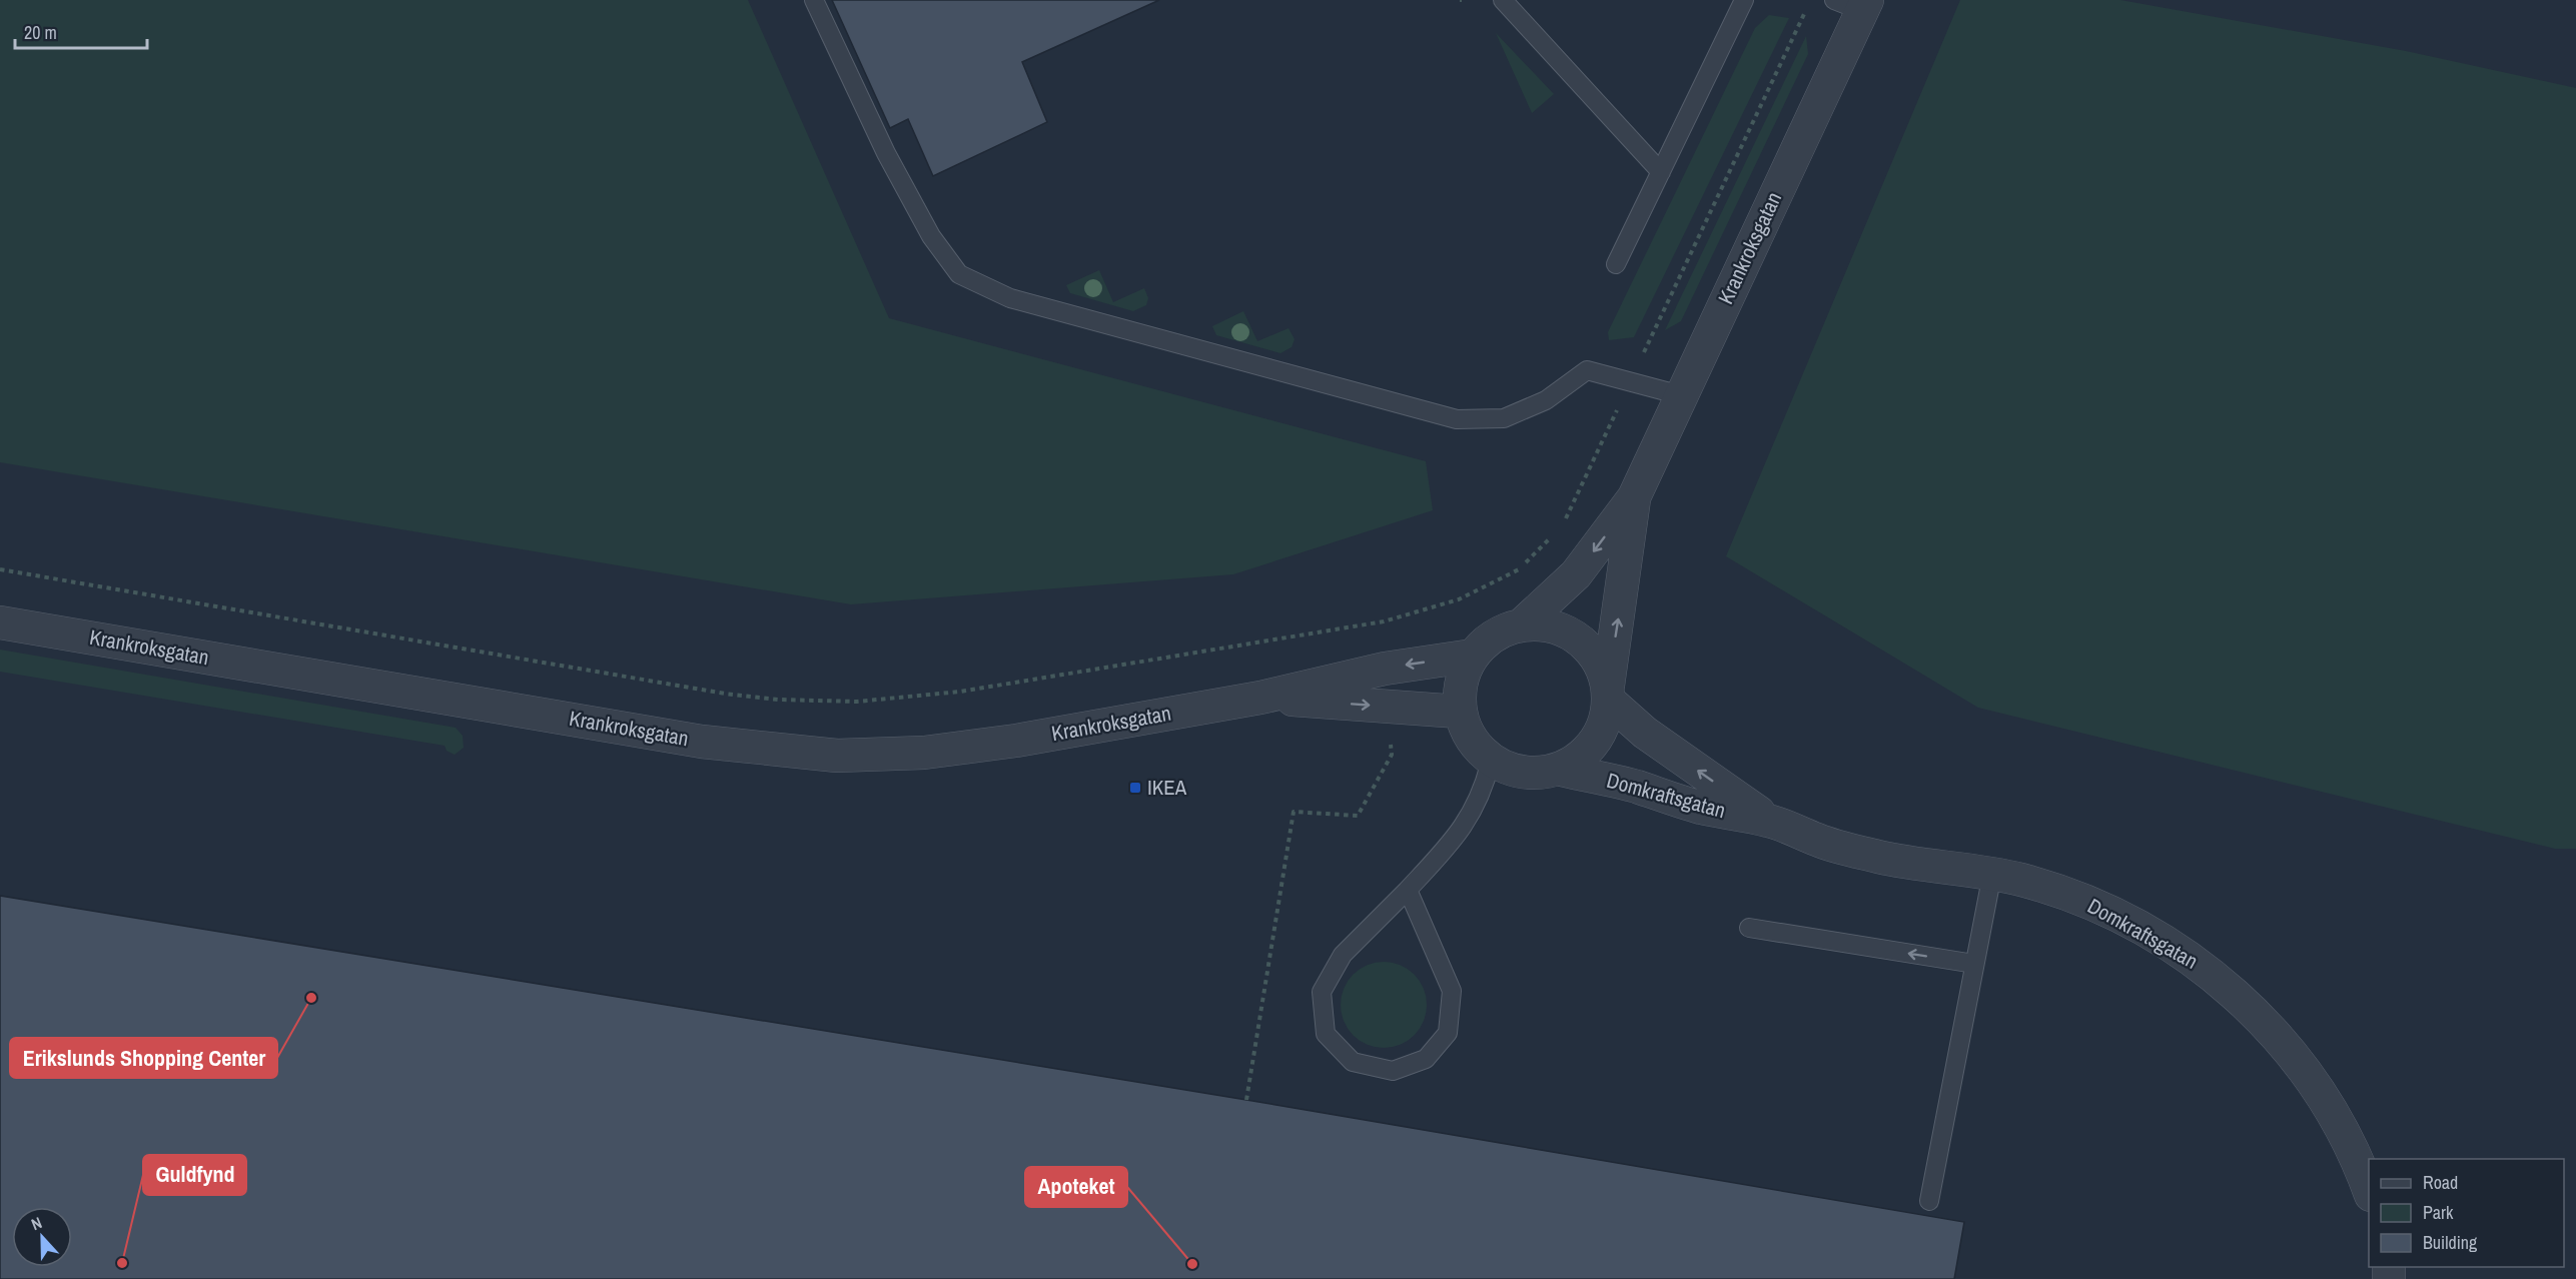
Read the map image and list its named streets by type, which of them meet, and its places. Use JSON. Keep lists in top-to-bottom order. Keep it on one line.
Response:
{"streets":{"street":["Krankroksgatan","Domkraftsgatan"]},"crossings":[["Krankroksgatan","Domkraftsgatan"]],"places":{"transit":["IKEA"],"other":["Erikslunds Shopping Center","Guldfynd","Apoteket"]},"legend":["Road","Park","Building"],"scale_bar":"20 m","north":"top"}
